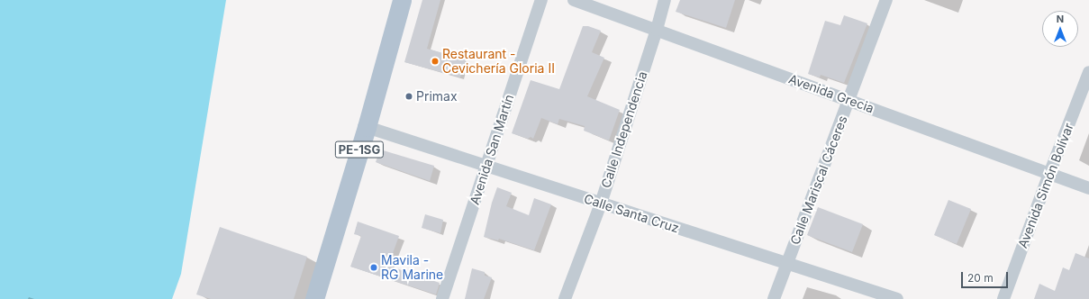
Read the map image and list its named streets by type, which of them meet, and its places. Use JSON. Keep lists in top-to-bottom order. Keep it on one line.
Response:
{"streets":{"main road":["PE-1SG"],"street":["Avenida Grecia","Calle Independencia","Avenida San Martín","Calle Mariscal Cáceres","Avenida Simón Bolívar","Calle Santa Cruz"]},"crossings":[["Avenida Grecia","Calle Independencia"],["Avenida Grecia","Calle Mariscal Cáceres"],["Avenida Grecia","Avenida Simón Bolívar"],["Calle Independencia","Calle Santa Cruz"],["PE-1SG","Calle Santa Cruz"],["Avenida San Martín","Calle Santa Cruz"],["Calle Mariscal Cáceres","Calle Santa Cruz"]],"places":["Restaurant - Cevichería Gloria II","Primax","Mavila - RG Marine"],"scale_bar":"20 m","north":"top"}
